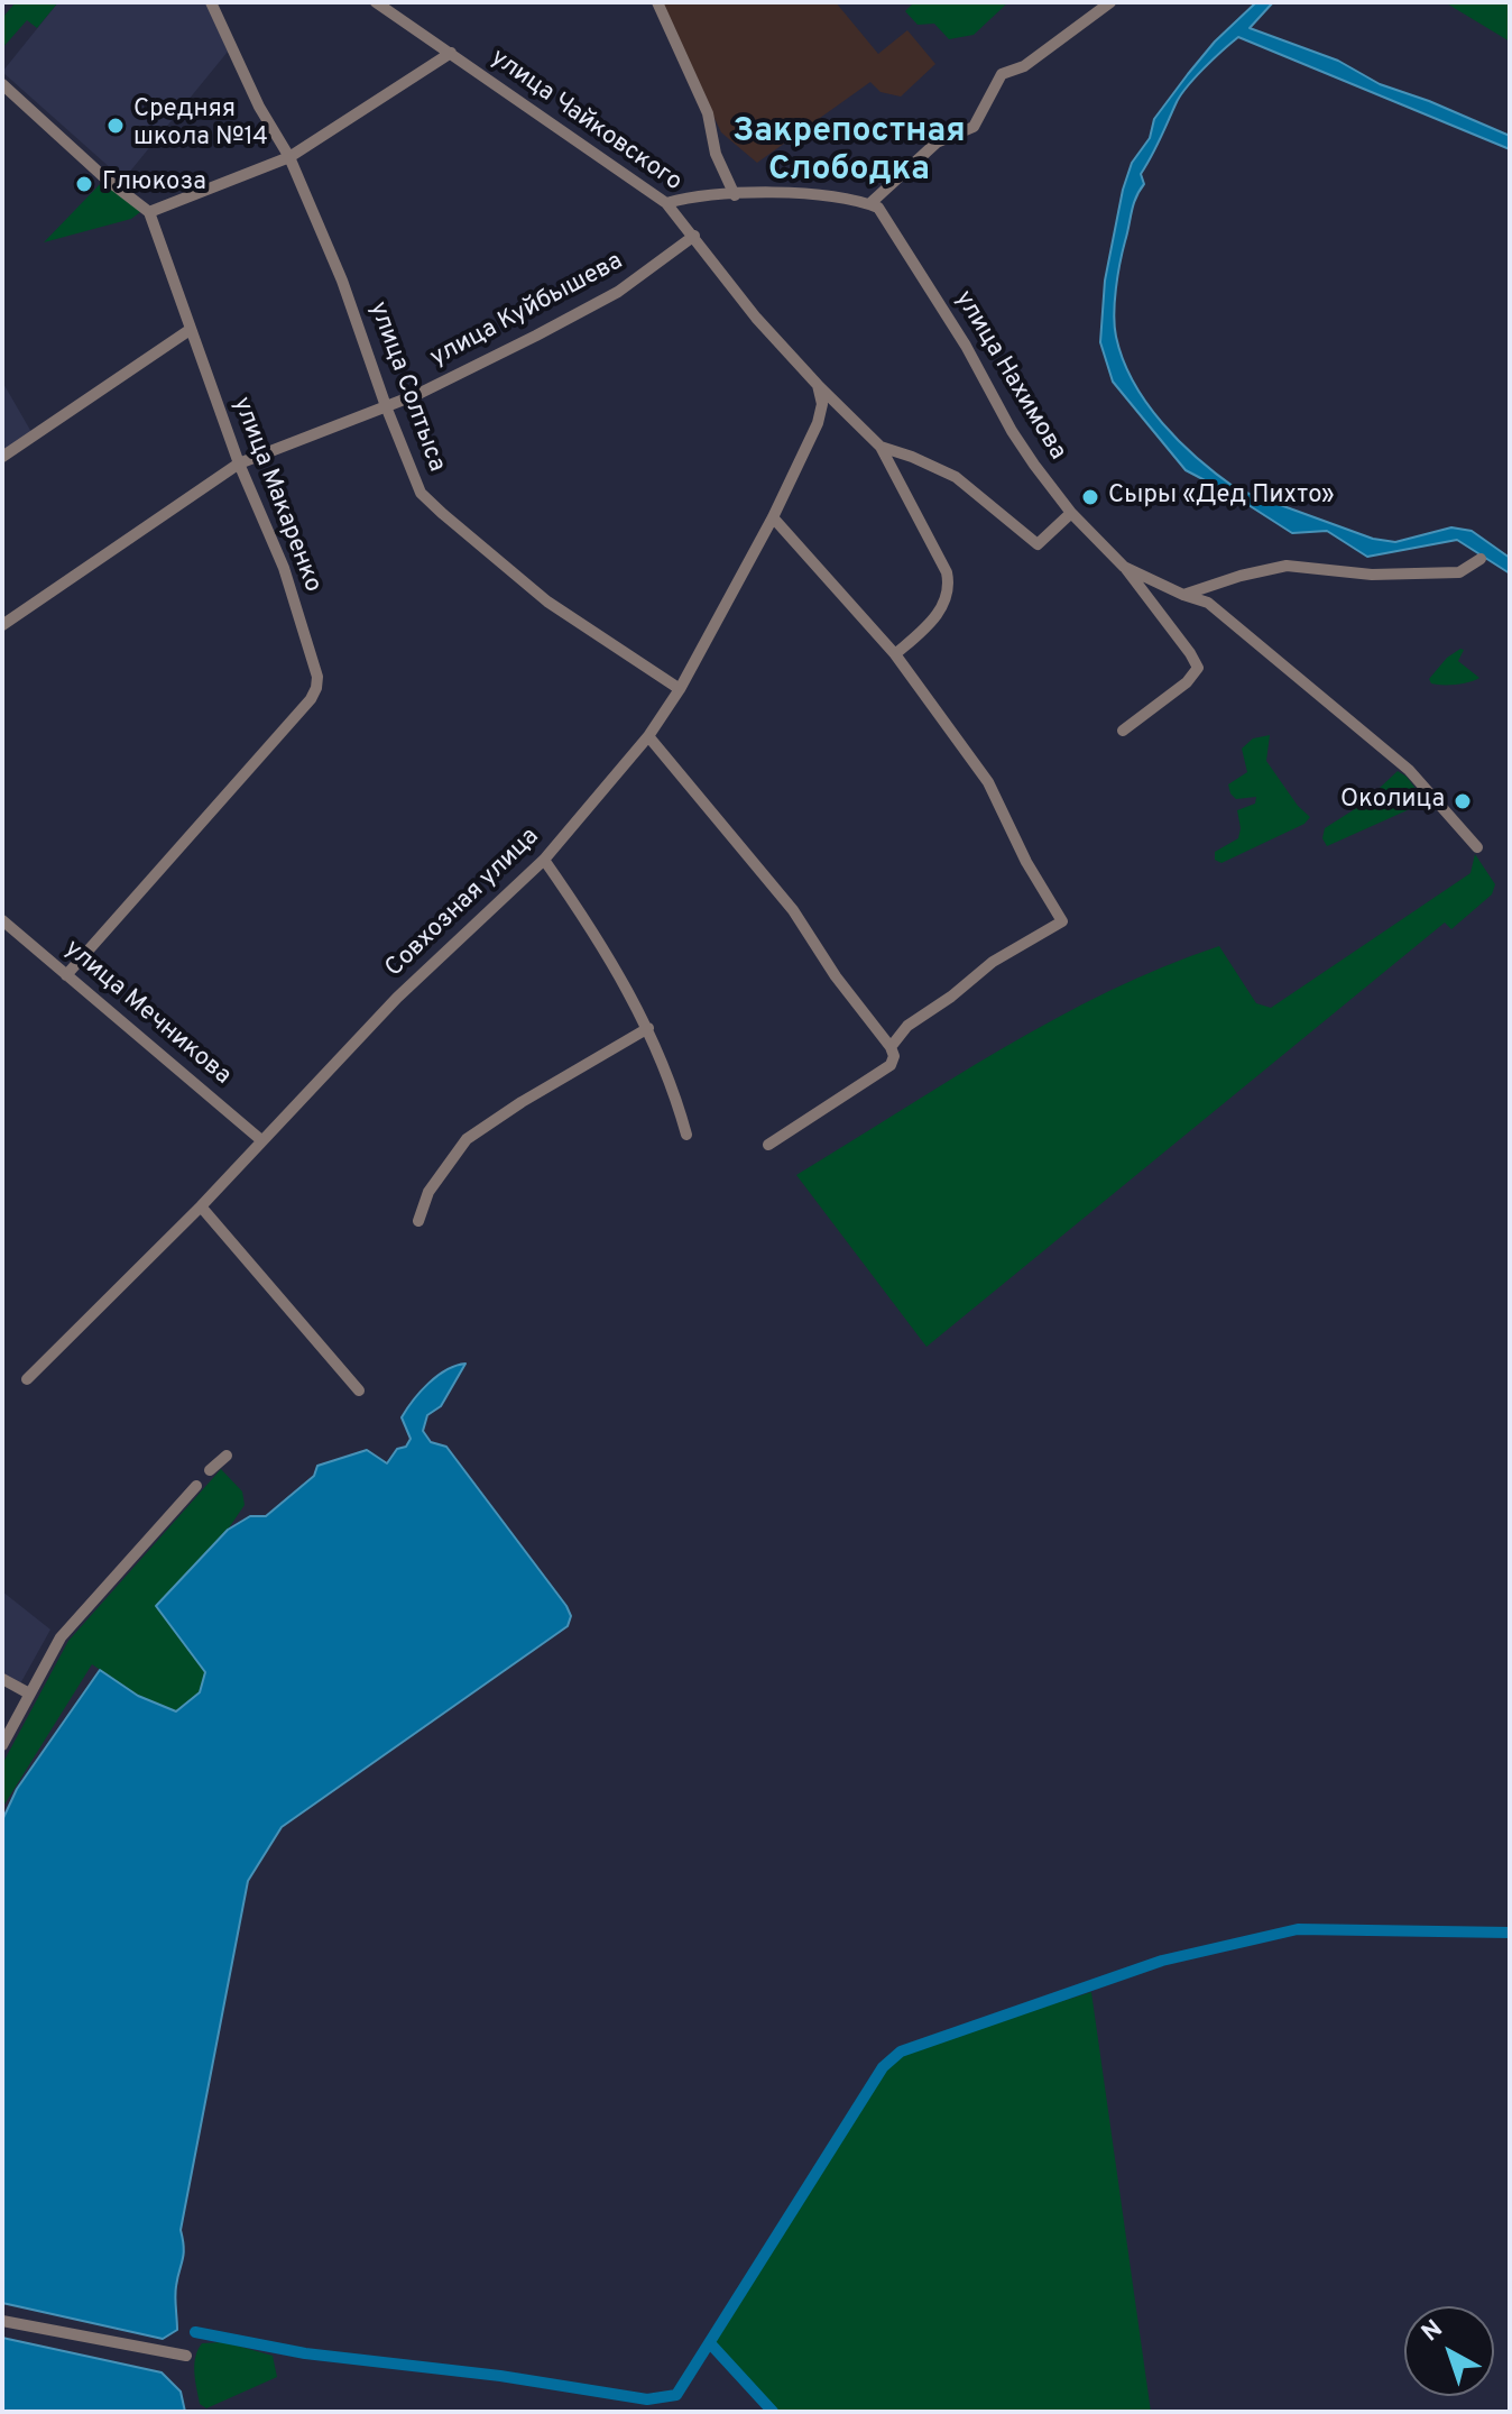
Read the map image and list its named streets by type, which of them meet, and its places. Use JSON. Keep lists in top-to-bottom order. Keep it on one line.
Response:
{"streets":{"street":["улица Чайковского","улица Куйбышева","улица Нахимова","улица Солтыса","улица Макаренко","Совхозная улица","улица Мечникова"]},"crossings":[["улица Чайковского","улица Куйбышева"],["улица Чайковского","улица Нахимова"],["улица Чайковского","Совхозная улица"],["улица Куйбышева","улица Солтыса"],["улица Куйбышева","улица Макаренко"],["улица Солтыса","Совхозная улица"],["улица Макаренко","улица Мечникова"],["Совхозная улица","улица Мечникова"]],"districts":["Закрепостная Слободка"],"places":["Средняя школа №14","Глюкоза","Сыры «Дед Пихто»","Околица"],"north":"top left"}
